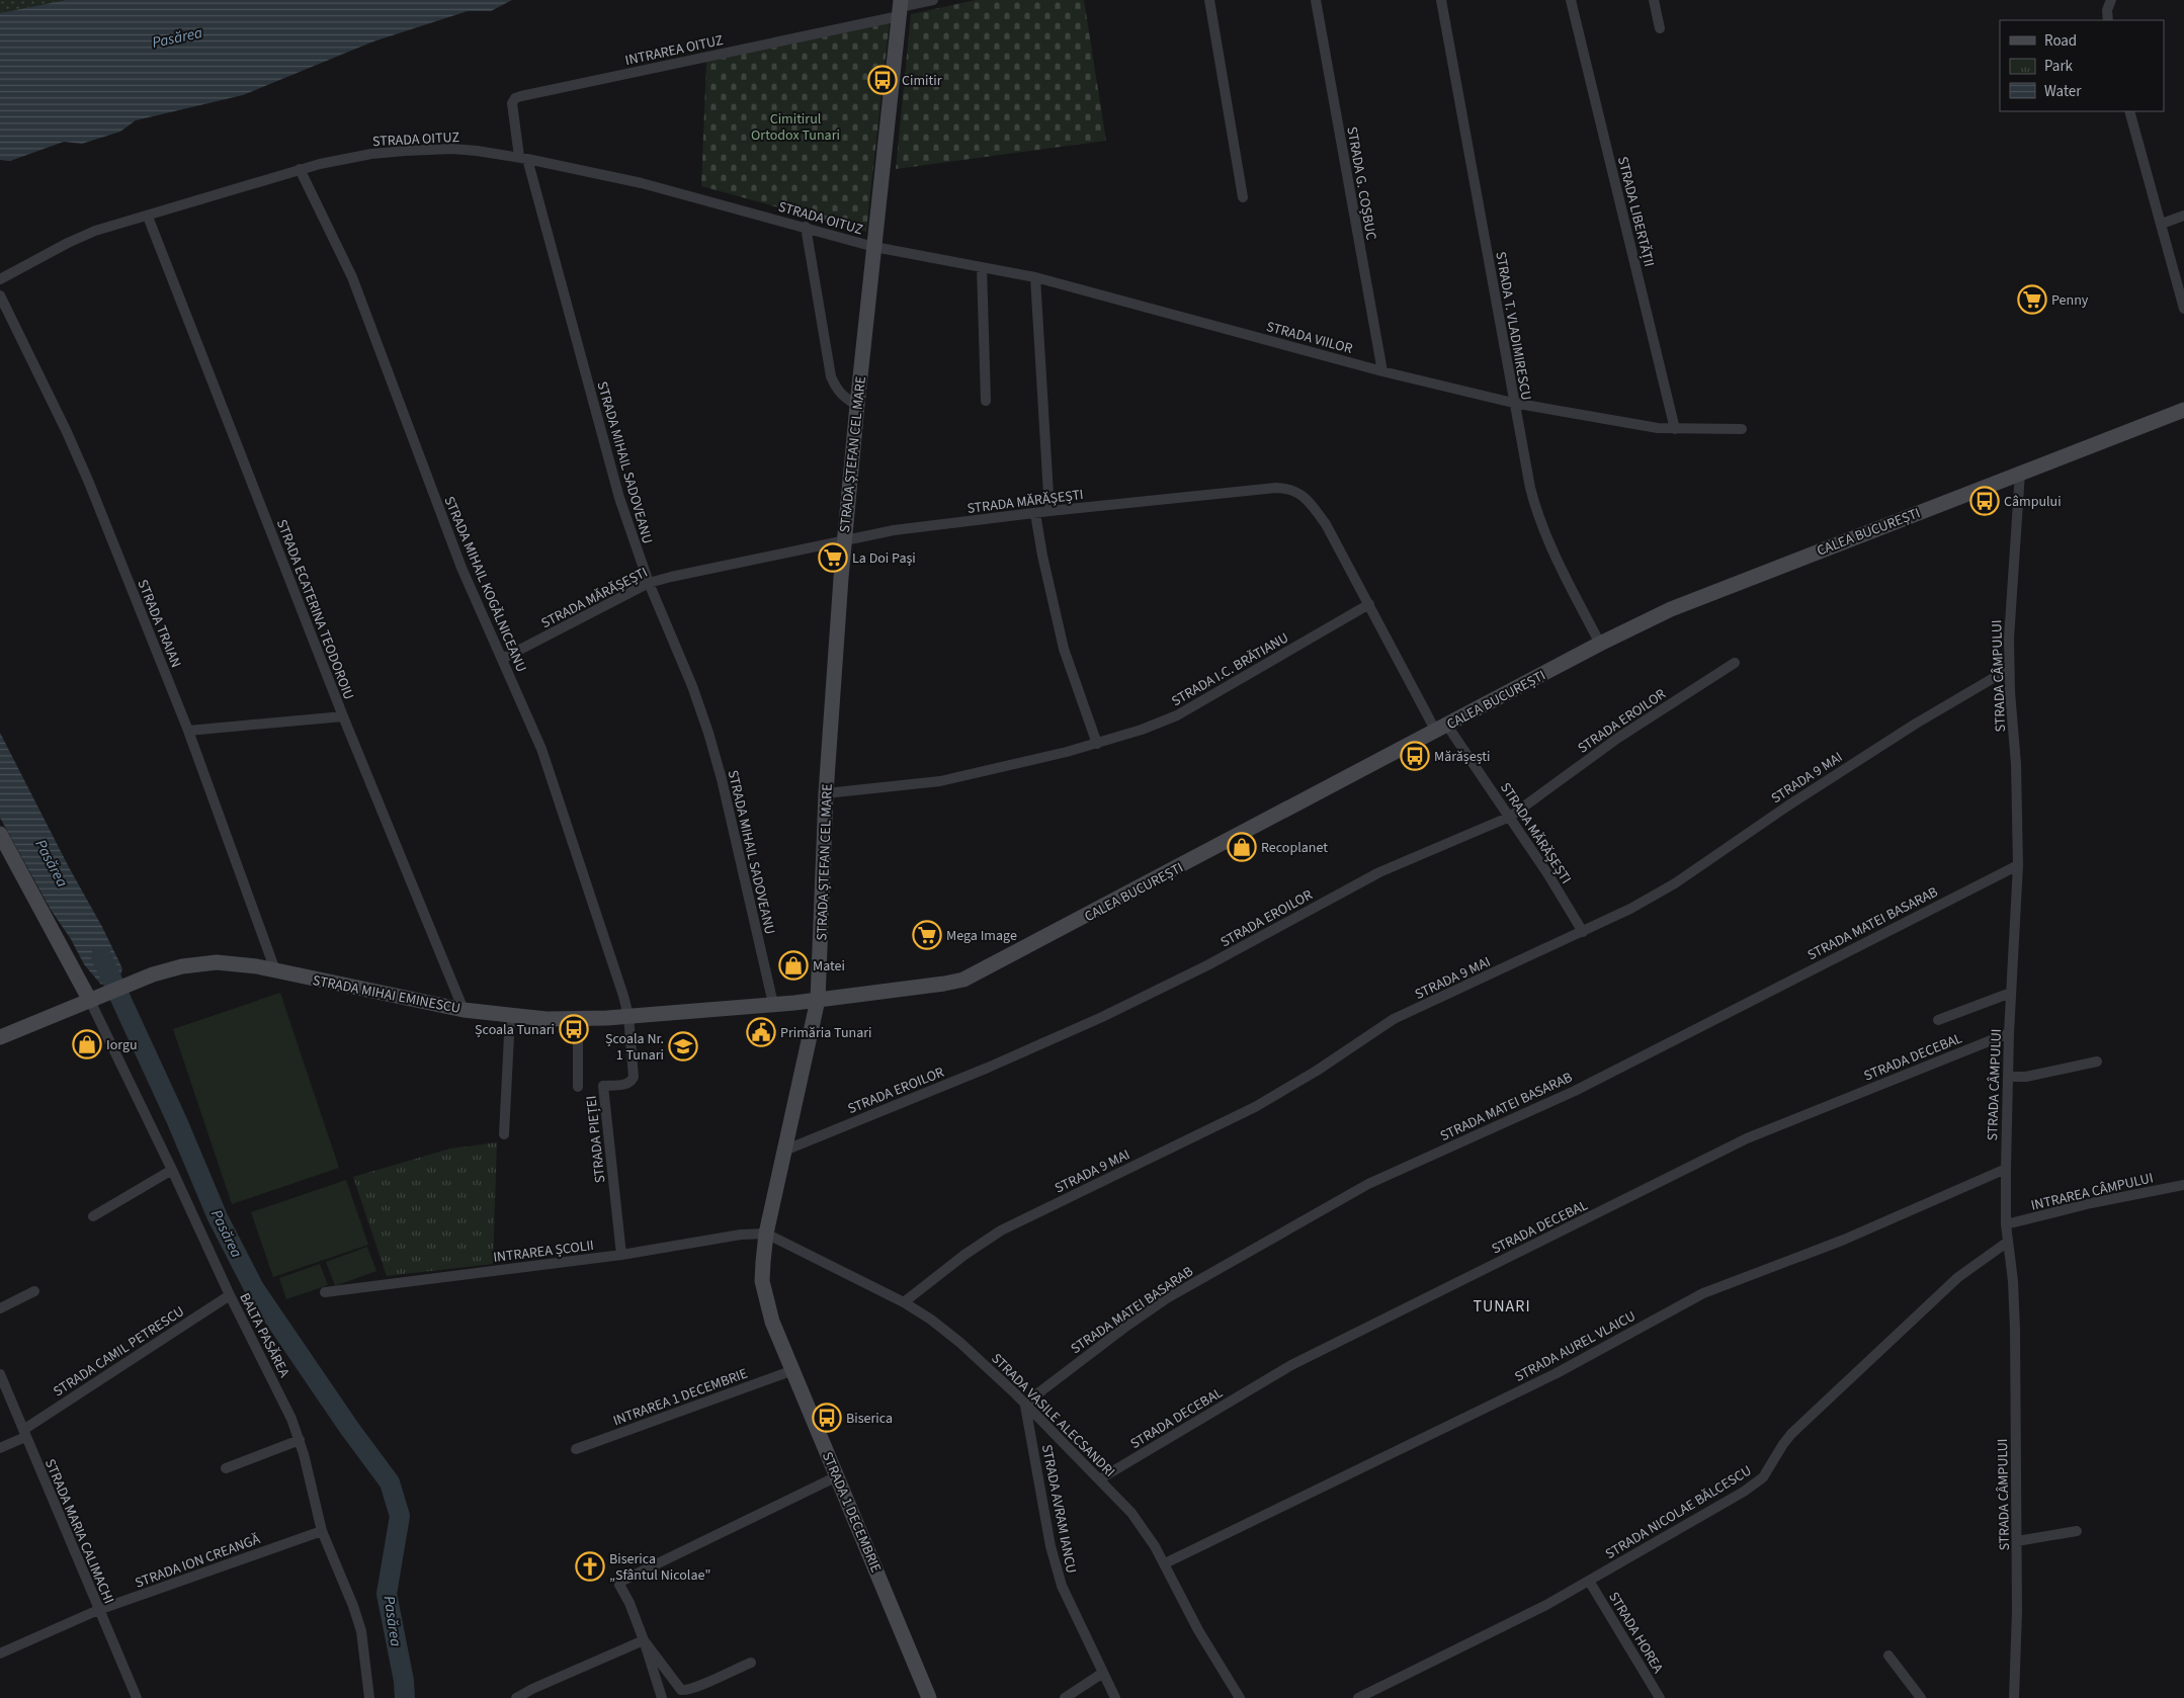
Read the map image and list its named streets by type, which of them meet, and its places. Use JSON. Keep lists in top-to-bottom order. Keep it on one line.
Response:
{"streets":{"main road":["STRADA ȘTEFAN CEL MARE","CALEA BUCUREȘTI","STRADA MIHAI EMINESCU","STRADA 1 DECEMBRIE"],"street":["INTRAREA OITUZ","STRADA OITUZ","STRADA G. COȘBUC","STRADA LIBERTĂȚII","STRADA T. VLADIMIRESCU","STRADA VIILOR","STRADA MIHAIL SADOVEANU","STRADA MĂRĂȘEȘTI","STRADA MIHAIL KOGĂLNICEANU","STRADA ECATERINA TEODOROIU","STRADA TRAIAN","STRADA I.C. BRĂTIANU","STRADA CÂMPULUI","STRADA EROILOR","STRADA 9 MAI","STRADA MATEI BASARAB","STRADA DECEBAL","STRADA PIEȚEI","INTRAREA CÂMPULUI","INTRAREA ȘCOLII","BALTA PASĂREA","STRADA AUREL VLAICU","STRADA CAMIL PETRESCU","INTRAREA 1 DECEMBRIE","STRADA VASILE ALECSANDRI","STRADA AVRAM IANCU","STRADA NICOLAE BĂLCESCU","STRADA MARIA CALIMACHI","STRADA ION CREANGĂ","STRADA HOREA"]},"crossings":[["INTRAREA OITUZ","STRADA OITUZ"],["INTRAREA OITUZ","STRADA ȘTEFAN CEL MARE"],["INTRAREA OITUZ","STRADA MIHAIL SADOVEANU"],["STRADA OITUZ","STRADA VIILOR"],["STRADA OITUZ","STRADA ȘTEFAN CEL MARE"],["STRADA OITUZ","STRADA MIHAIL SADOVEANU"],["STRADA OITUZ","STRADA MIHAIL KOGĂLNICEANU"],["STRADA OITUZ","STRADA ECATERINA TEODOROIU"],["STRADA G. COȘBUC","STRADA VIILOR"],["STRADA LIBERTĂȚII","STRADA VIILOR"],["STRADA T. VLADIMIRESCU","STRADA VIILOR"],["STRADA T. VLADIMIRESCU","CALEA BUCUREȘTI"],["STRADA VIILOR","STRADA ȘTEFAN CEL MARE"],["STRADA ȘTEFAN CEL MARE","STRADA MĂRĂȘEȘTI"],["STRADA ȘTEFAN CEL MARE","CALEA BUCUREȘTI"],["STRADA ȘTEFAN CEL MARE","STRADA I.C. BRĂTIANU"],["STRADA ȘTEFAN CEL MARE","STRADA MIHAI EMINESCU"],["STRADA ȘTEFAN CEL MARE","STRADA 1 DECEMBRIE"],["STRADA MIHAIL SADOVEANU","STRADA MĂRĂȘEȘTI"],["STRADA MIHAIL SADOVEANU","STRADA MIHAI EMINESCU"],["STRADA MĂRĂȘEȘTI","CALEA BUCUREȘTI"],["STRADA MĂRĂȘEȘTI","STRADA MIHAIL KOGĂLNICEANU"],["STRADA MĂRĂȘEȘTI","STRADA I.C. BRĂTIANU"],["STRADA MĂRĂȘEȘTI","STRADA EROILOR"],["STRADA MĂRĂȘEȘTI","STRADA 9 MAI"],["CALEA BUCUREȘTI","STRADA CÂMPULUI"],["CALEA BUCUREȘTI","STRADA MIHAI EMINESCU"],["CALEA BUCUREȘTI","STRADA 1 DECEMBRIE"],["STRADA MIHAIL KOGĂLNICEANU","STRADA MIHAI EMINESCU"],["STRADA MIHAIL KOGĂLNICEANU","STRADA PIEȚEI"],["STRADA ECATERINA TEODOROIU","STRADA MIHAI EMINESCU"],["STRADA TRAIAN","STRADA MIHAI EMINESCU"],["STRADA CÂMPULUI","STRADA 9 MAI"],["STRADA CÂMPULUI","STRADA MATEI BASARAB"],["STRADA CÂMPULUI","STRADA DECEBAL"],["STRADA CÂMPULUI","INTRAREA CÂMPULUI"],["STRADA CÂMPULUI","STRADA AUREL VLAICU"],["STRADA CÂMPULUI","STRADA NICOLAE BĂLCESCU"],["STRADA EROILOR","STRADA 1 DECEMBRIE"],["STRADA 9 MAI","STRADA VASILE ALECSANDRI"],["STRADA MATEI BASARAB","STRADA VASILE ALECSANDRI"],["STRADA MATEI BASARAB","STRADA AVRAM IANCU"],["STRADA MIHAI EMINESCU","STRADA PIEȚEI"],["STRADA MIHAI EMINESCU","BALTA PASĂREA"],["STRADA MIHAI EMINESCU","STRADA 1 DECEMBRIE"],["STRADA DECEBAL","STRADA VASILE ALECSANDRI"],["STRADA PIEȚEI","INTRAREA ȘCOLII"],["INTRAREA ȘCOLII","STRADA VASILE ALECSANDRI"],["INTRAREA ȘCOLII","STRADA 1 DECEMBRIE"],["BALTA PASĂREA","STRADA CAMIL PETRESCU"],["BALTA PASĂREA","STRADA ION CREANGĂ"],["STRADA AUREL VLAICU","STRADA VASILE ALECSANDRI"],["STRADA CAMIL PETRESCU","STRADA MARIA CALIMACHI"],["INTRAREA 1 DECEMBRIE","STRADA 1 DECEMBRIE"],["STRADA VASILE ALECSANDRI","STRADA AVRAM IANCU"],["STRADA VASILE ALECSANDRI","STRADA 1 DECEMBRIE"],["STRADA NICOLAE BĂLCESCU","STRADA HOREA"],["STRADA MARIA CALIMACHI","STRADA ION CREANGĂ"]],"districts":["TUNARI"],"water":["Pasărea"],"parks":["Cimitirul Ortodox Tunari"],"places":{"bus stop":["Cimitir","Câmpului","Mărășești","Școala Tunari","Biserica"],"supermarket":["Penny","La Doi Paşi","Mega Image"],"shop":["Recoplanet","Matei","Iorgu"],"public building":["Primăria Tunari"],"school or university":["Școala Nr. 1 Tunari"],"church":["Biserica „Sfântul Nicolae\""]},"legend":["Road","Park","Water"]}
